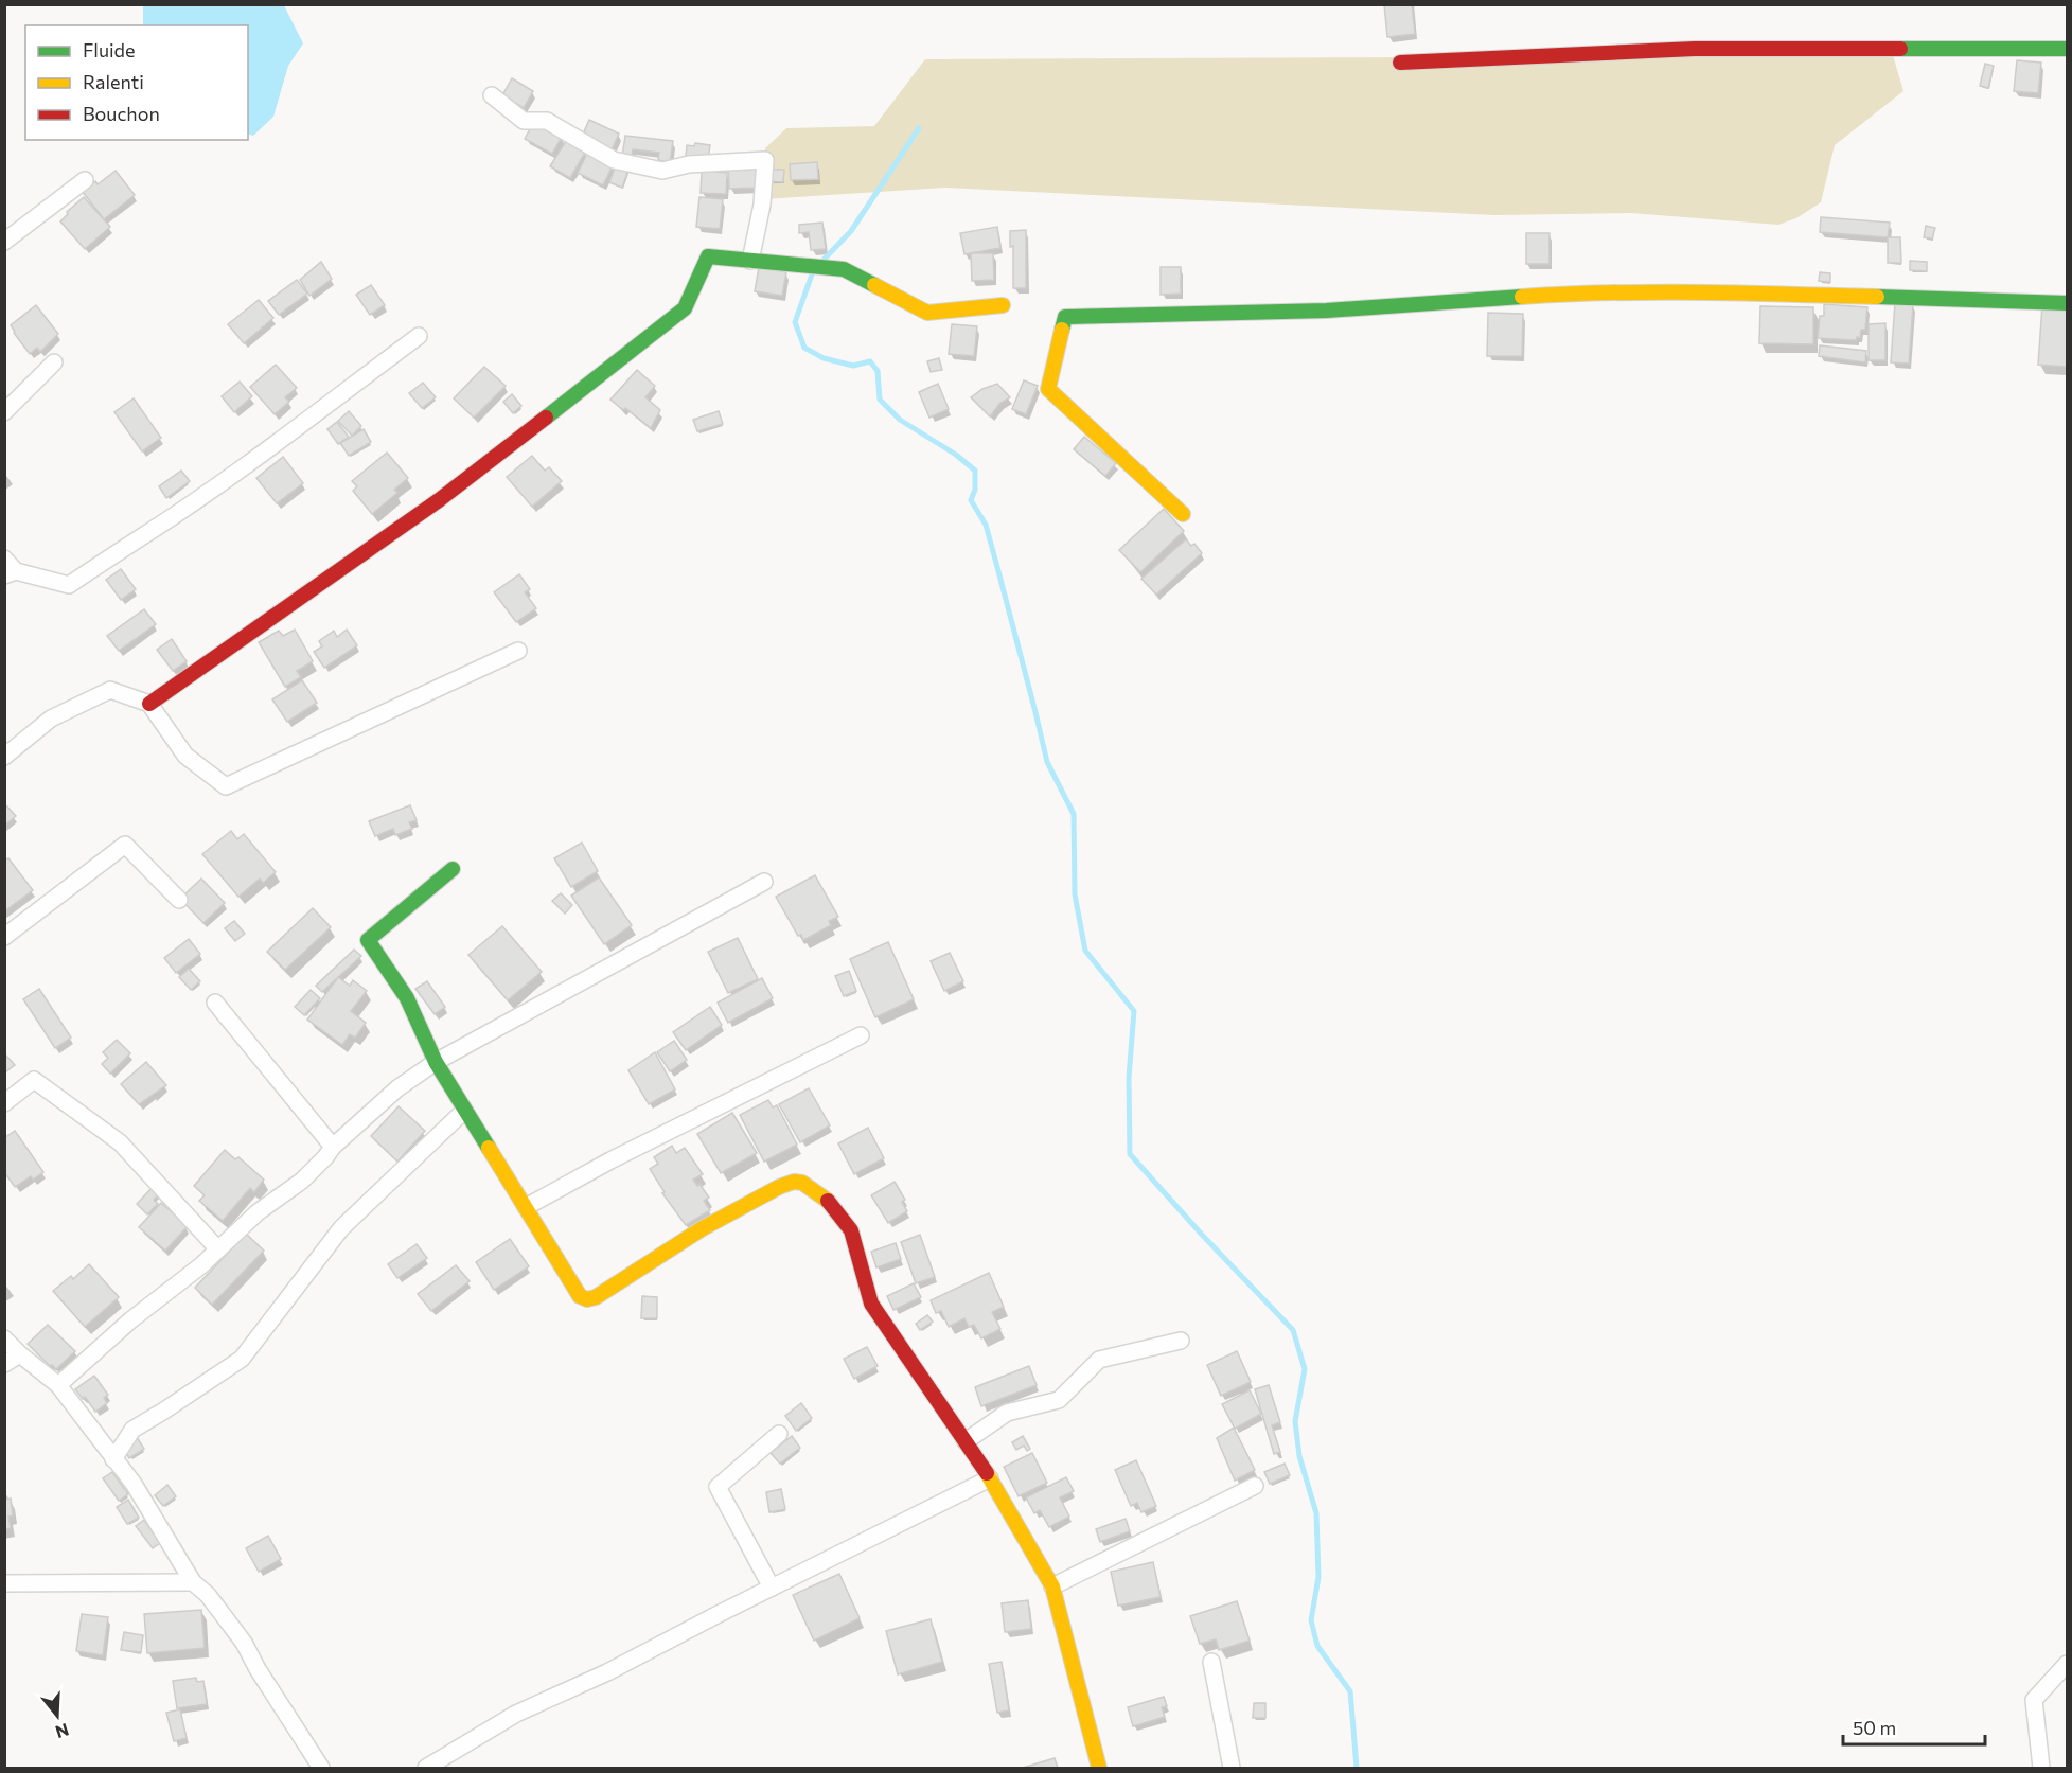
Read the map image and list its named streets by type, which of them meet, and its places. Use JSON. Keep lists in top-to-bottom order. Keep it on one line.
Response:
{"legend":["Fluide","Ralenti","Bouchon"],"scale_bar":"50 m","north":"bottom"}
